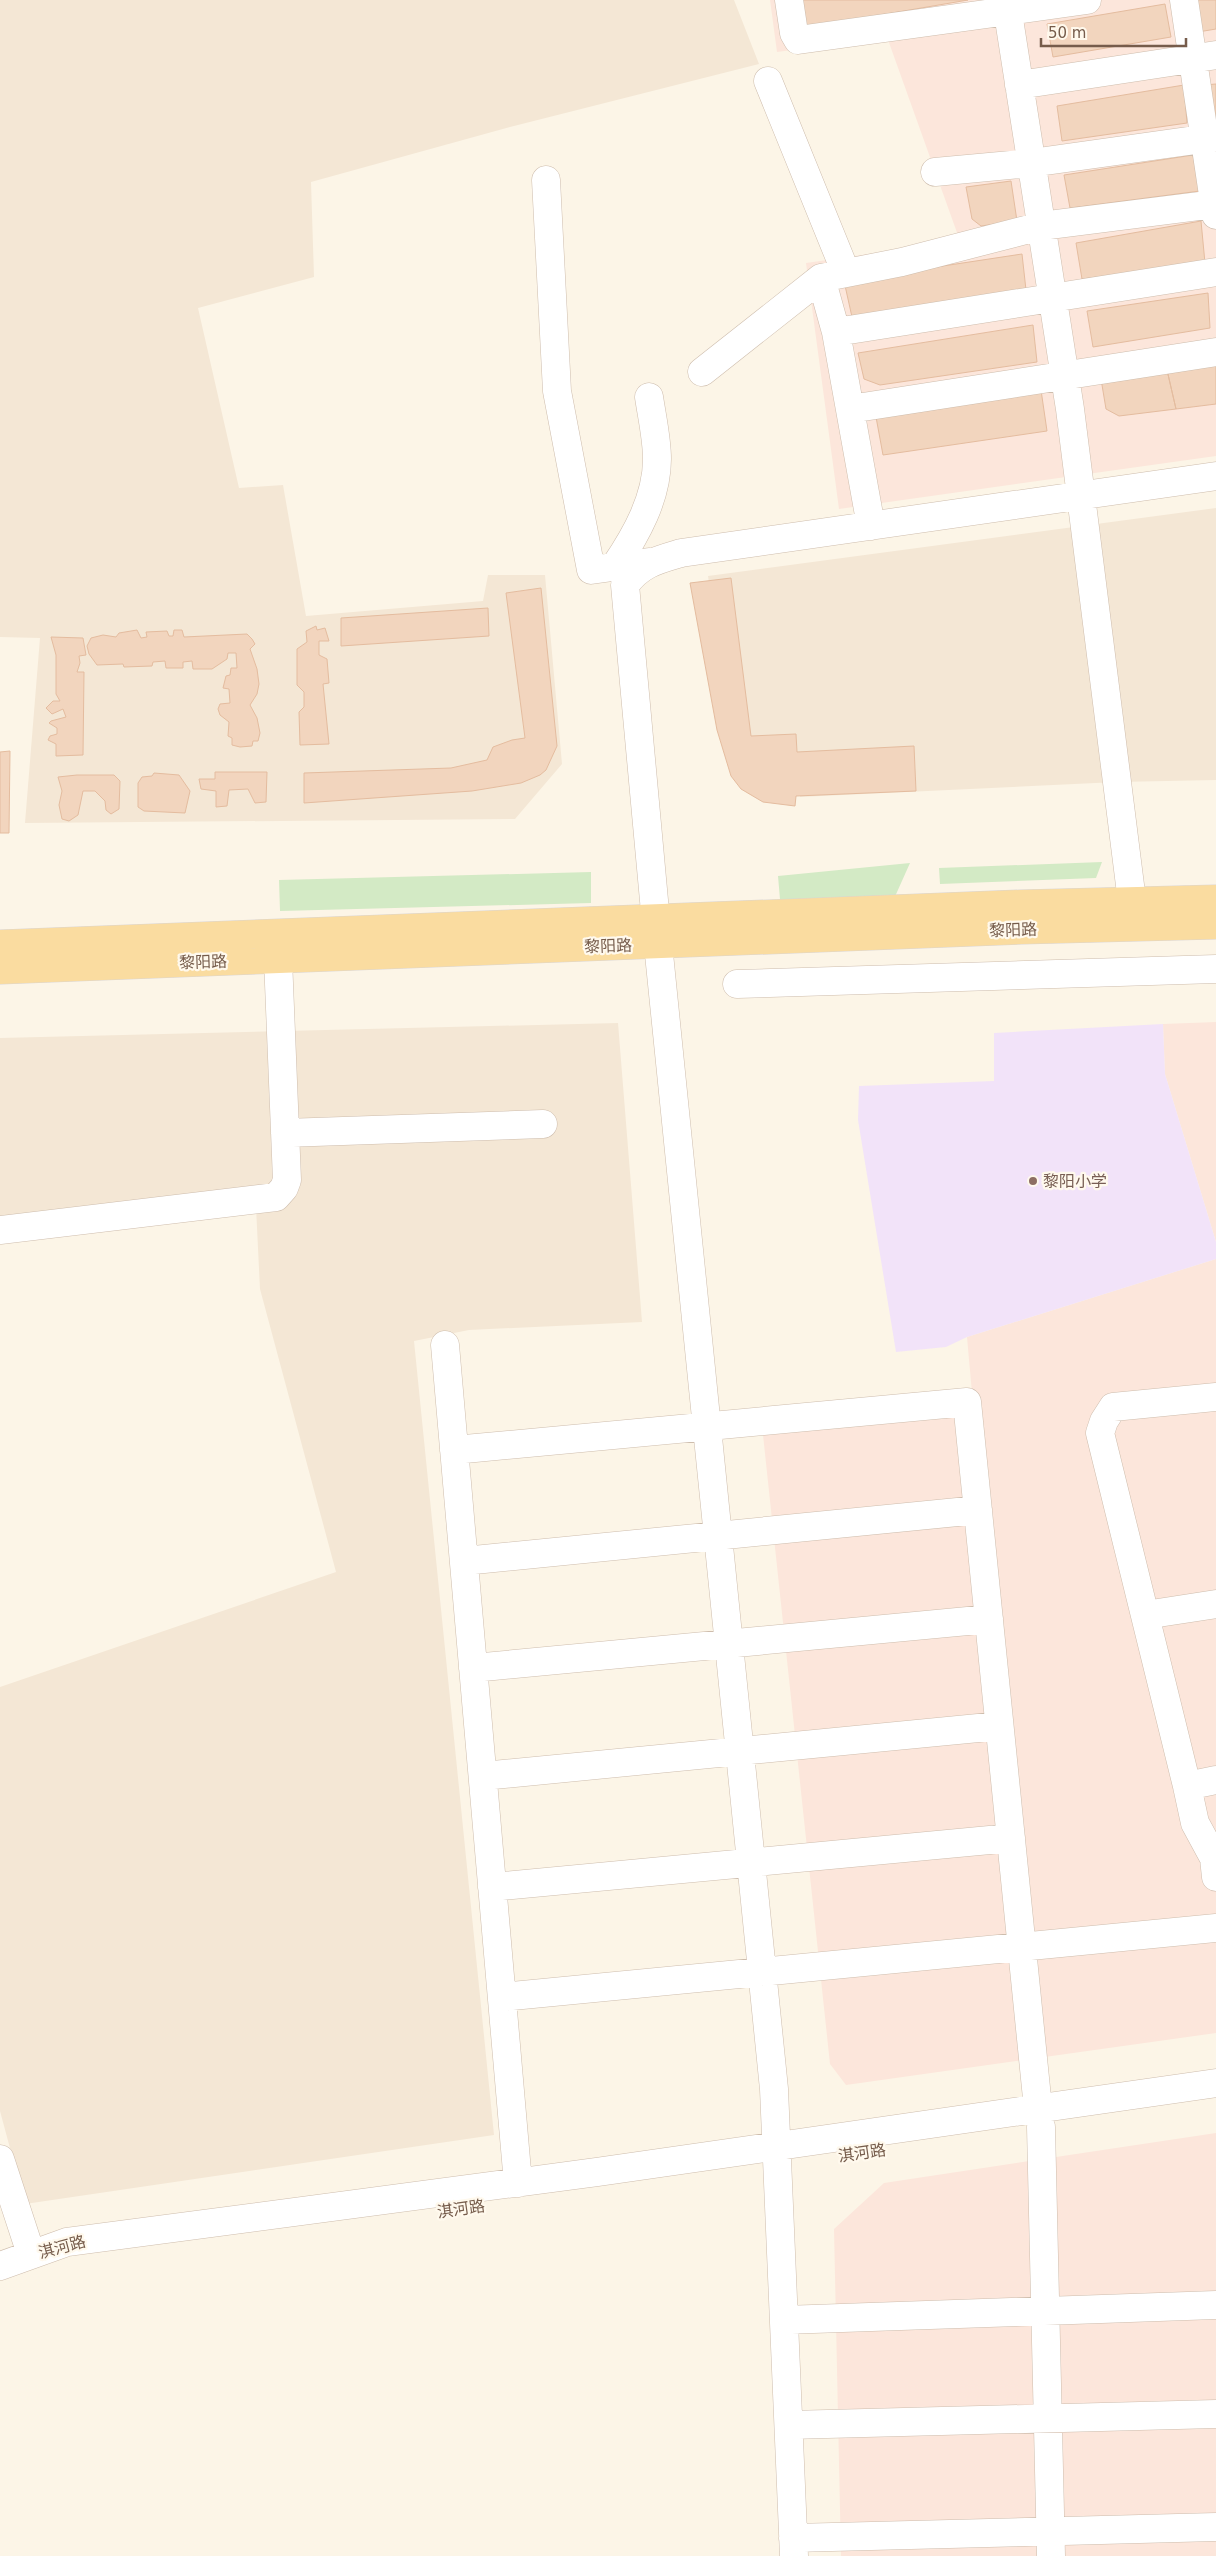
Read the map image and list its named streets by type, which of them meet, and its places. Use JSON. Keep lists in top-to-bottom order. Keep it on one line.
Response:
{"streets":{"main road":["黎阳路"],"street":["淇河路"]},"places":["黎阳小学"],"scale_bar":"50 m"}
